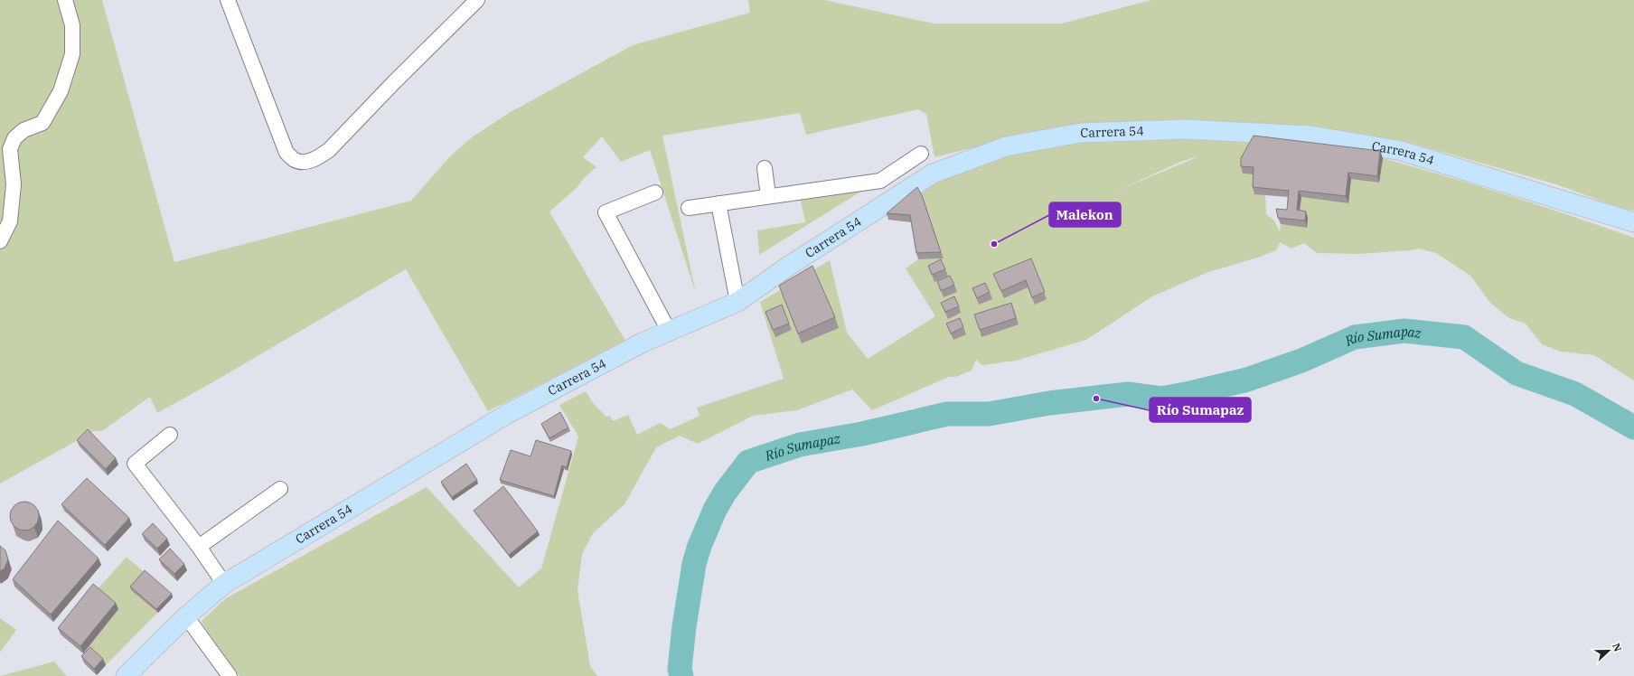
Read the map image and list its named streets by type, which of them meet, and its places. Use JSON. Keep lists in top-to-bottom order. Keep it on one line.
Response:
{"streets":{"main road":["Carrera 54"]},"water":["Río Sumapaz"],"places":["Malekon","Río Sumapaz"],"north":"right"}
